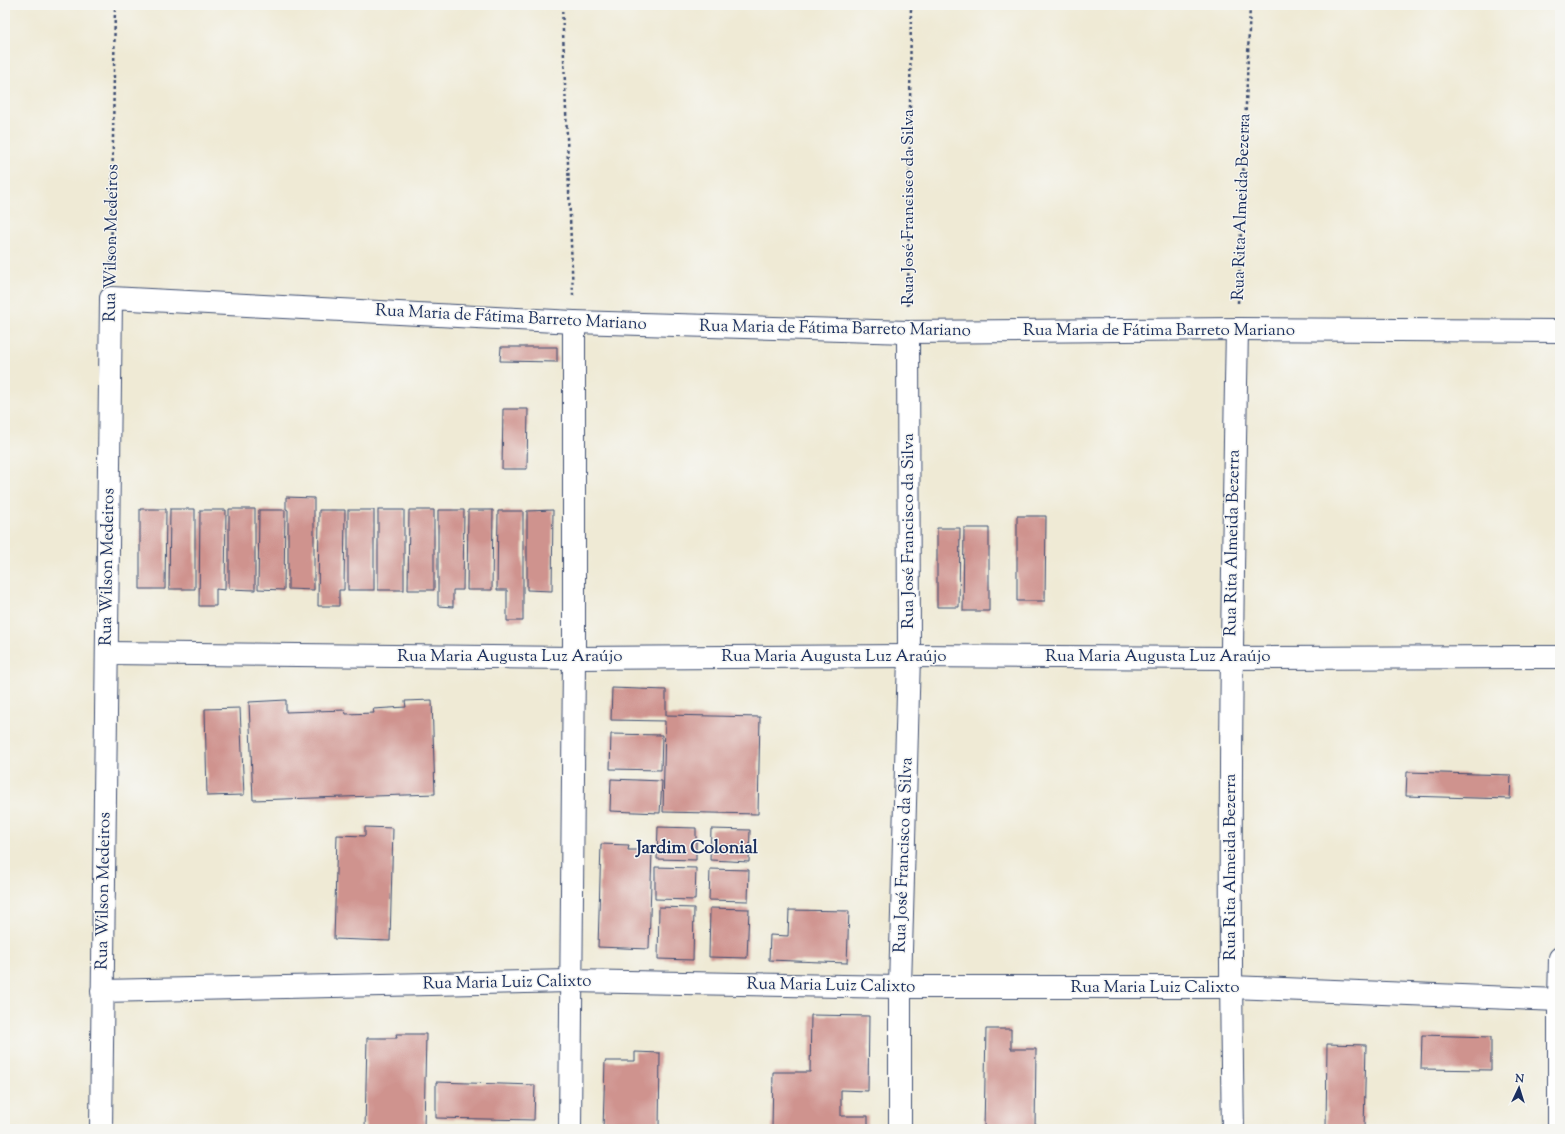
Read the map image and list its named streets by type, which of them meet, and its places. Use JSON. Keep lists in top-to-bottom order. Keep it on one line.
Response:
{"streets":{"street":["Rua José Francisco da Silva","Rua Rita Almeida Bezerra","Rua Wilson Medeiros","Rua Maria de Fátima Barreto Mariano","Rua Maria Augusta Luz Araújo","Rua Maria Luiz Calixto"]},"crossings":[["Rua José Francisco da Silva","Rua Maria de Fátima Barreto Mariano"],["Rua José Francisco da Silva","Rua Maria Augusta Luz Araújo"],["Rua José Francisco da Silva","Rua Maria Luiz Calixto"],["Rua Rita Almeida Bezerra","Rua Maria de Fátima Barreto Mariano"],["Rua Rita Almeida Bezerra","Rua Maria Augusta Luz Araújo"],["Rua Rita Almeida Bezerra","Rua Maria Luiz Calixto"],["Rua Wilson Medeiros","Rua Maria de Fátima Barreto Mariano"],["Rua Wilson Medeiros","Rua Maria Augusta Luz Araújo"],["Rua Wilson Medeiros","Rua Maria Luiz Calixto"]],"districts":["Jardim Colonial"],"north":"top"}
